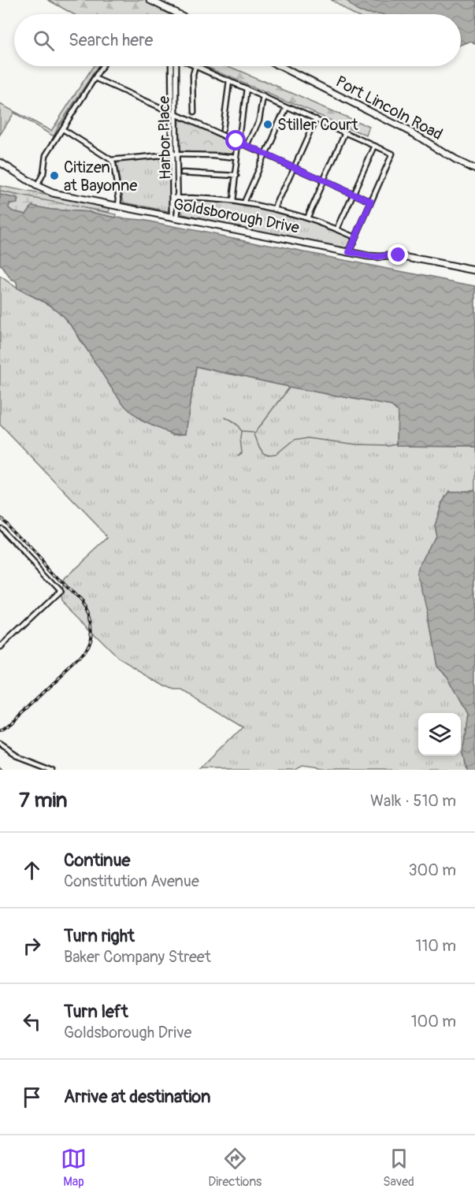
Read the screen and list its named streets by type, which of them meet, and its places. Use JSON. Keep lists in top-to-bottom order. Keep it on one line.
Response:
{"streets":{"street":["Port Lincoln Road","Harbor Place","Goldsborough Drive"]},"crossings":[["Harbor Place","Goldsborough Drive"]],"places":["Stiller Court","Citizen at Bayonne"],"page":{"search":"Search here","heading":["7 min","Walk · 510 m"],"list":[["Continue","Constitution Avenue","300 m"],["Turn right","Baker Company Street","110 m"],["Turn left","Goldsborough Drive","100 m"],"Arrive at destination"],"nav":["Map","Directions","Saved"]}}
